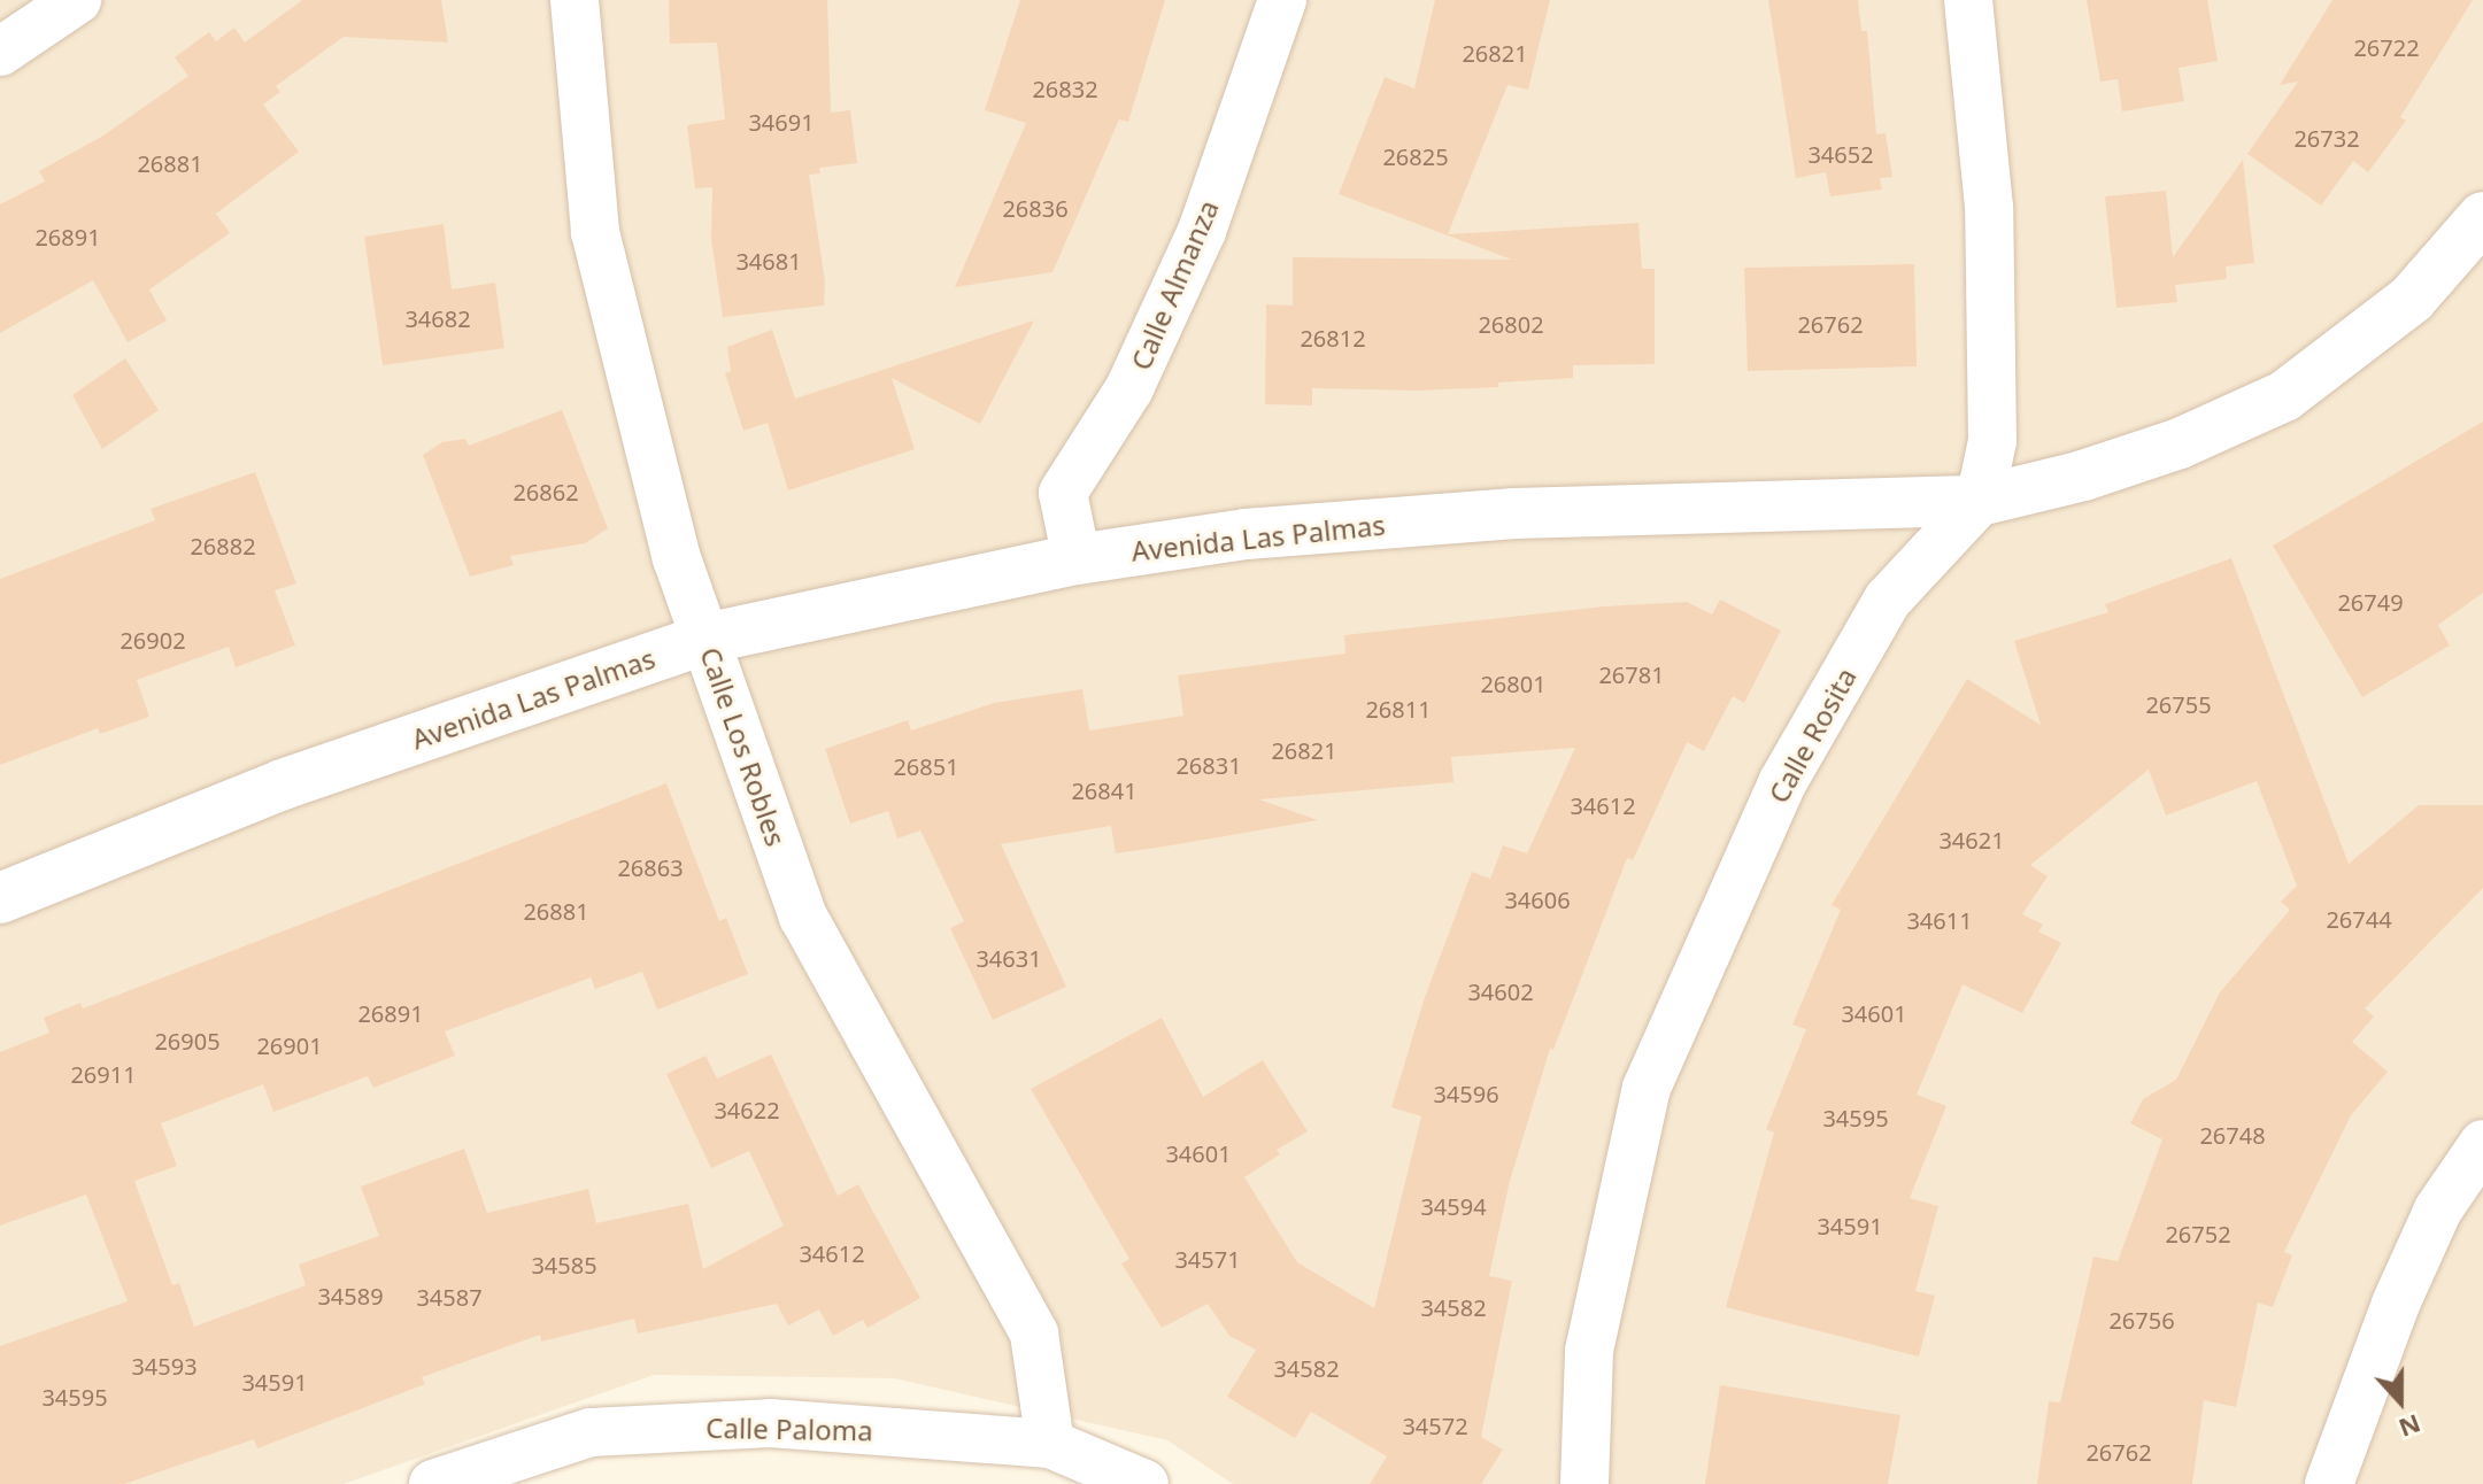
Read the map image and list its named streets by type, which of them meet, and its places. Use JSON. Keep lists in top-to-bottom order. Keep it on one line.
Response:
{"streets":{"street":["Calle Almanza","Avenida Las Palmas","Calle Rosita","Calle Los Robles","Calle Paloma"]},"crossings":[["Calle Almanza","Avenida Las Palmas"],["Avenida Las Palmas","Calle Rosita"],["Avenida Las Palmas","Calle Los Robles"],["Calle Los Robles","Calle Paloma"]],"house_numbers":["26722","26821","26832","34691","26732","34652","26825","26881","26836","26891","34681","34682","26802","26762","26812","26862","26882","26749","26902","26781","26801","26755","26811","26821","26831","26851","26841","34612","34621","26863","34606","26881","26744","34611","34631","34602","26891","34601","26905","26901","26911","34596","34622","34595","26748","34601","34594","34591","26752","34612","34571","34585","34589","34587","34582","26756","34593","34582","34591","34595","34572","26762"],"north":"bottom"}
